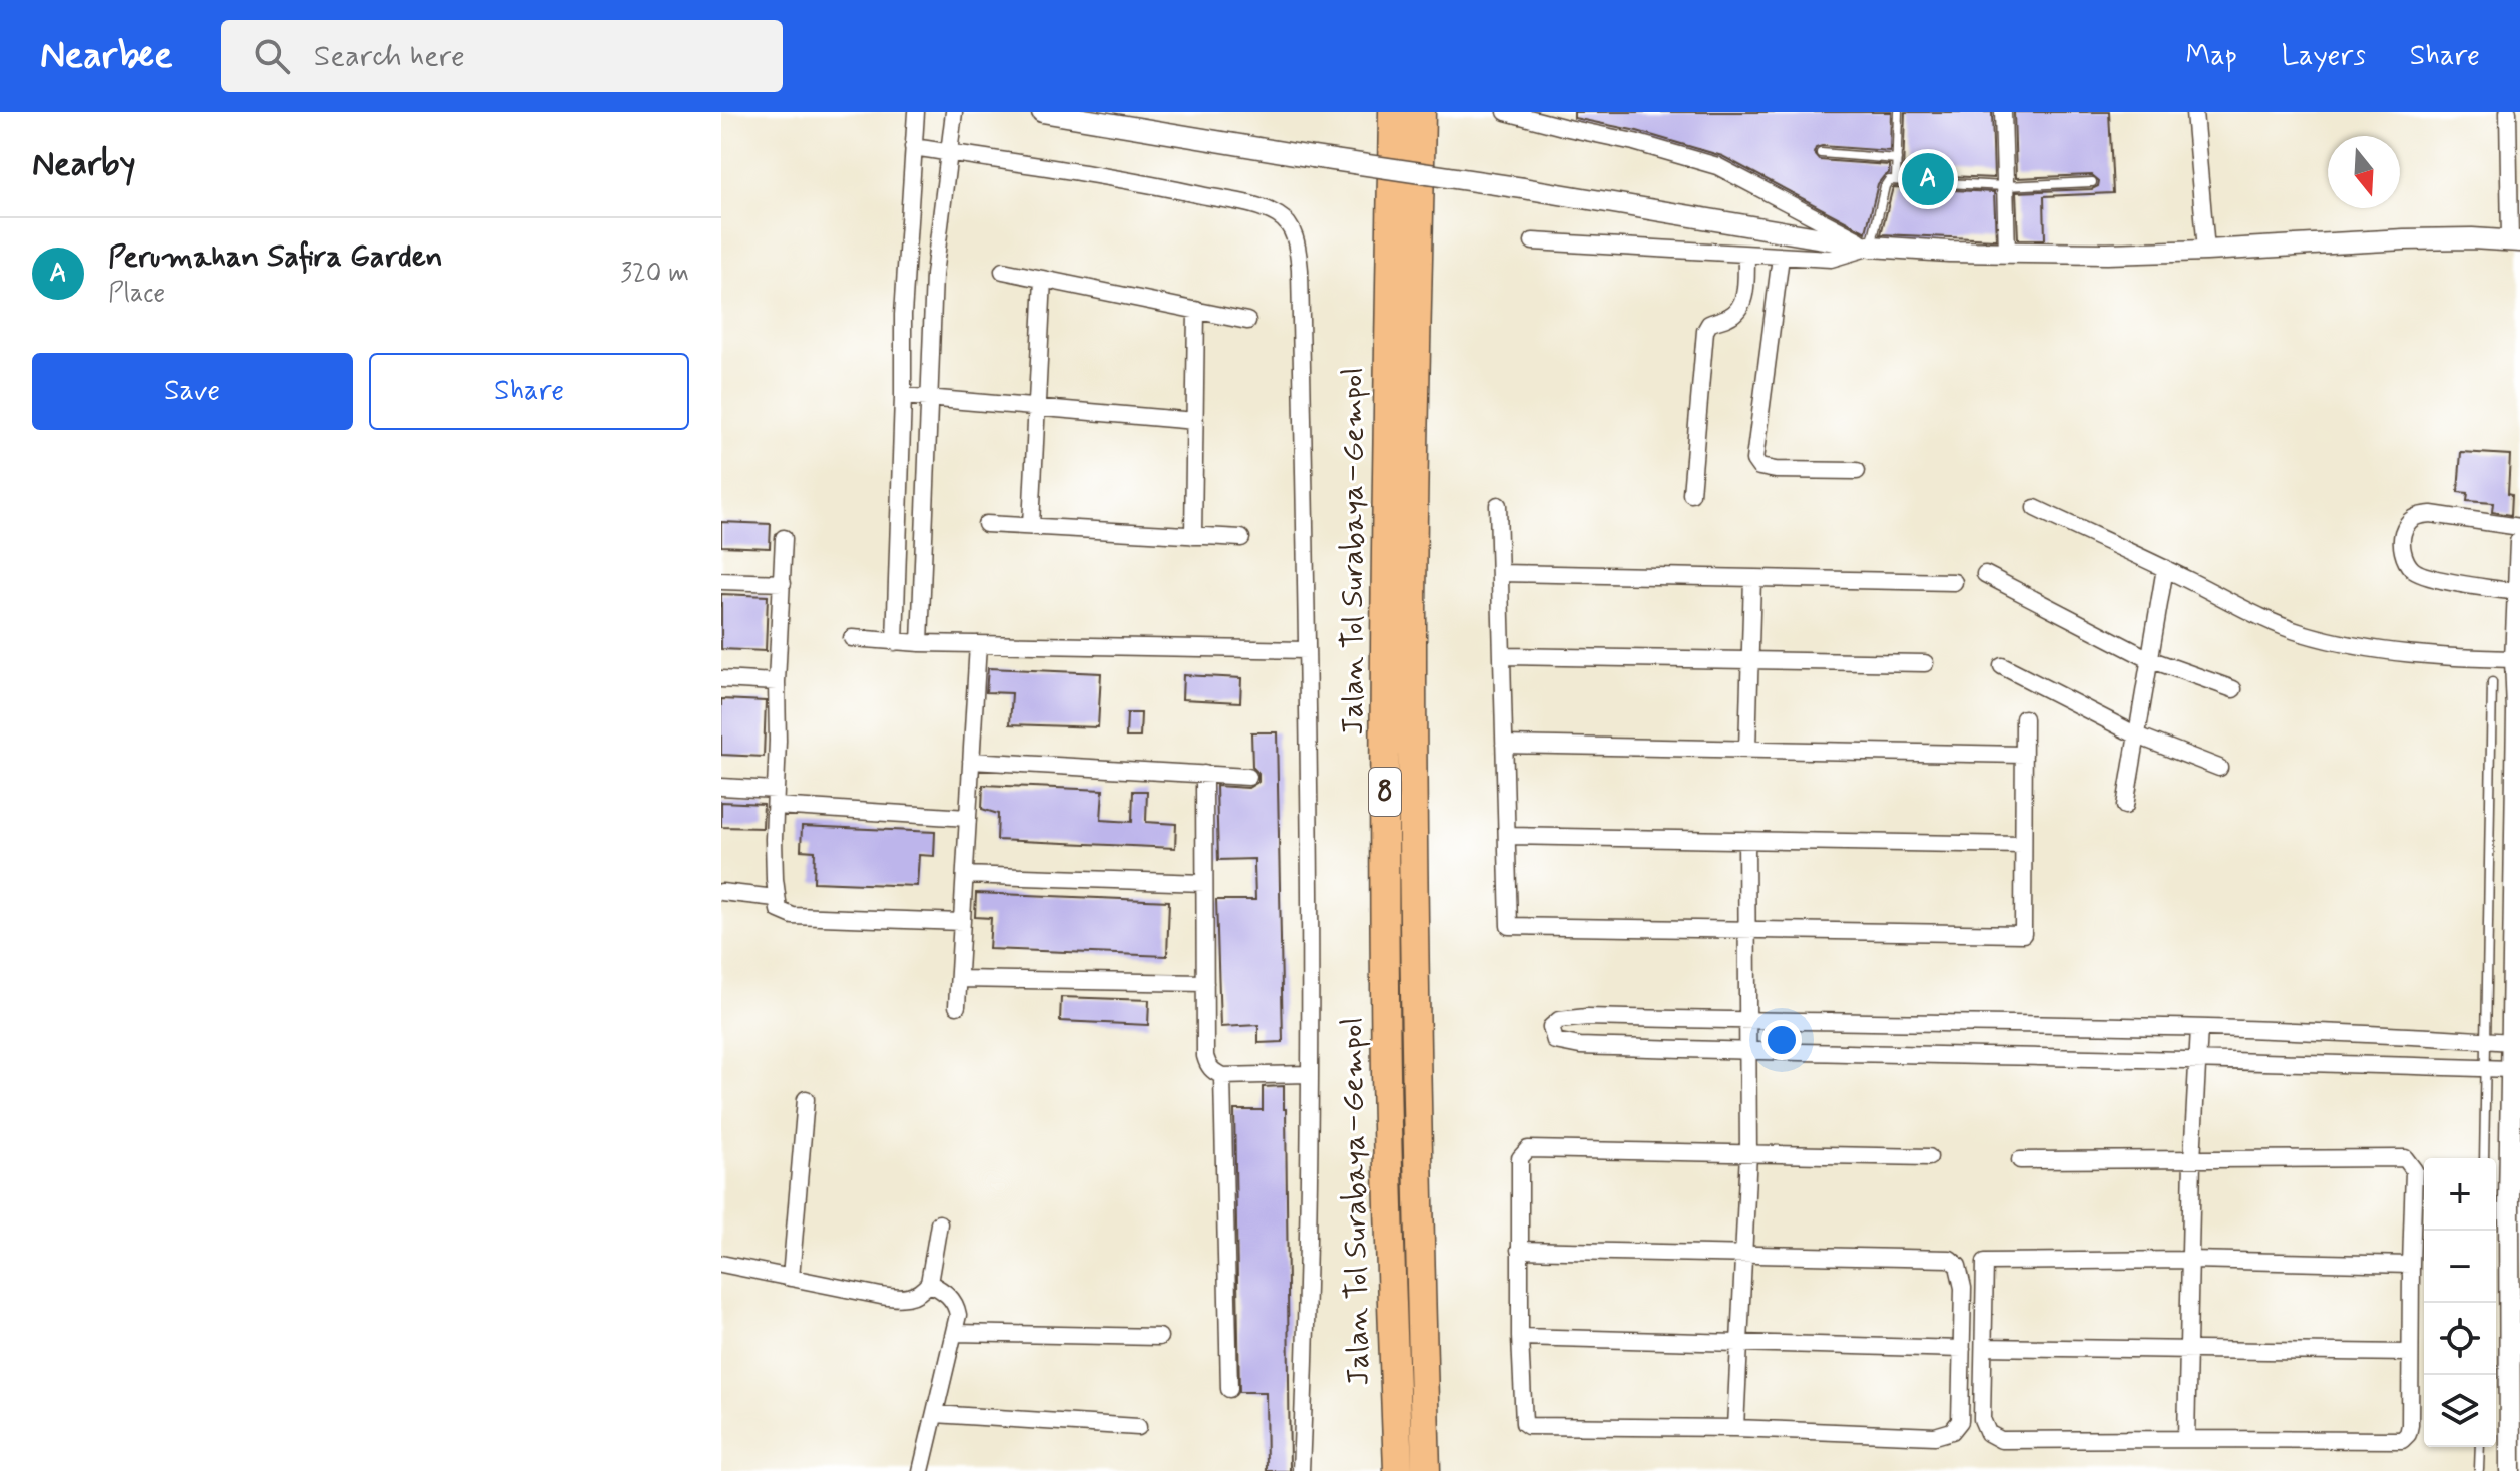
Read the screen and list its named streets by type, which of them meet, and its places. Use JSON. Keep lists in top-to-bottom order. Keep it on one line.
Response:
{"streets":{"highway":["Jalan Tol Surabaya–Gempol","8"]},"north":"bottom","page":{"header":"Nearbee","search":"Search here","nav":["Map","Layers","Share"],"heading":"Nearby","pins":"A","list":[{"mark":"A","name":"Perumahan Safira Garden","note":"Place","value":"320 m"}],"buttons":["Save","Share"],"map_buttons":["+","−"]}}
